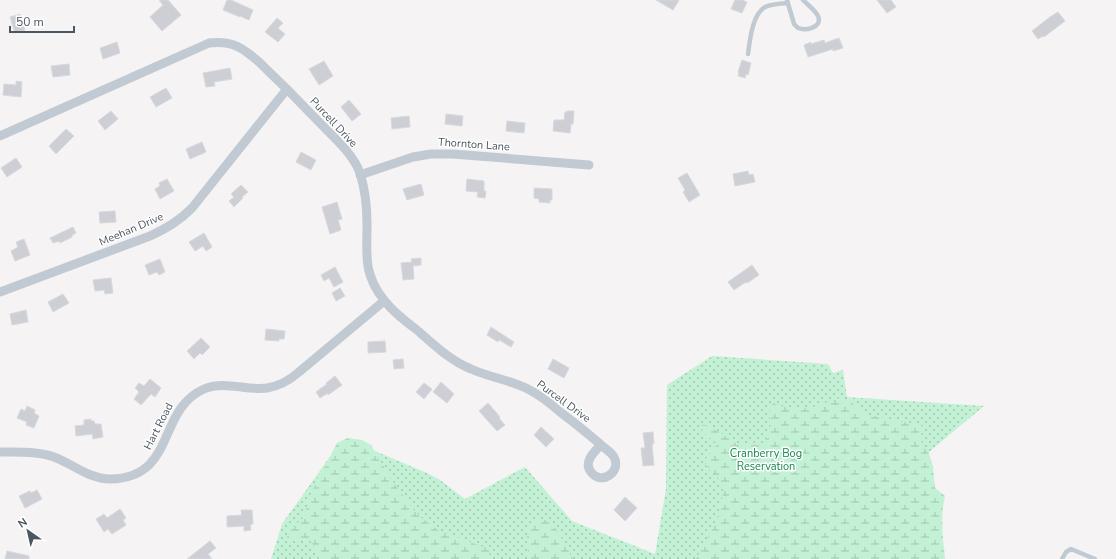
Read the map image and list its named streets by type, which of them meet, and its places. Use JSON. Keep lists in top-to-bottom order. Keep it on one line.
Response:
{"streets":{"street":["Purcell Drive","Thornton Lane","Meehan Drive","Hart Road"]},"crossings":[["Purcell Drive","Thornton Lane"],["Purcell Drive","Meehan Drive"],["Purcell Drive","Hart Road"]],"parks":["Cranberry Bog Reservation"],"scale_bar":"50 m","north":"top left"}
